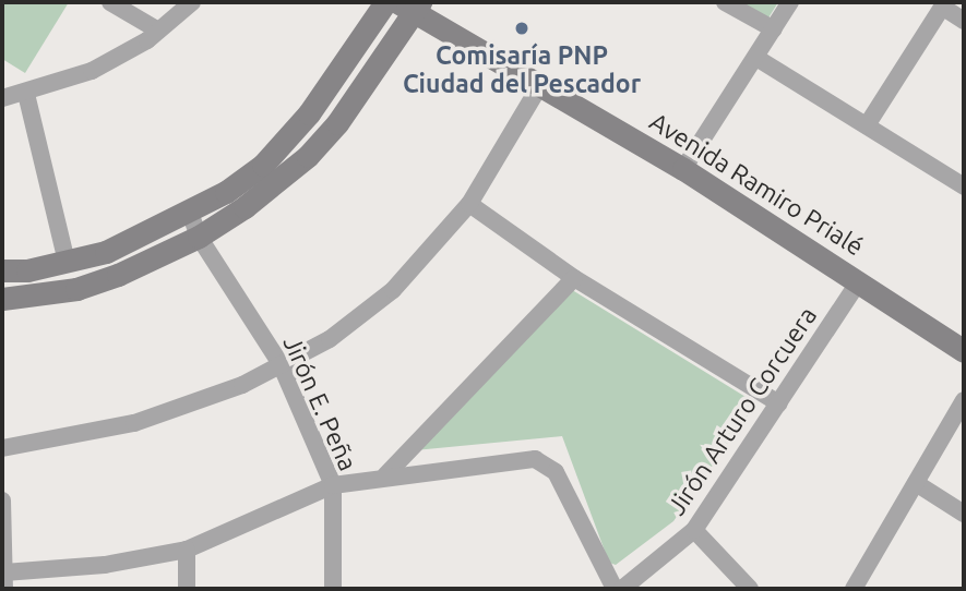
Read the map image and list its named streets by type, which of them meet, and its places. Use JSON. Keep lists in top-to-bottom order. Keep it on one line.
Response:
{"streets":{"main road":["Avenida Ramiro Prialé"],"street":["Jirón E. Peña","Jirón Arturo Corcuera"]},"crossings":[["Avenida Ramiro Prialé","Jirón Arturo Corcuera"]],"places":["Comisaría PNP Ciudad del Pescador"]}
